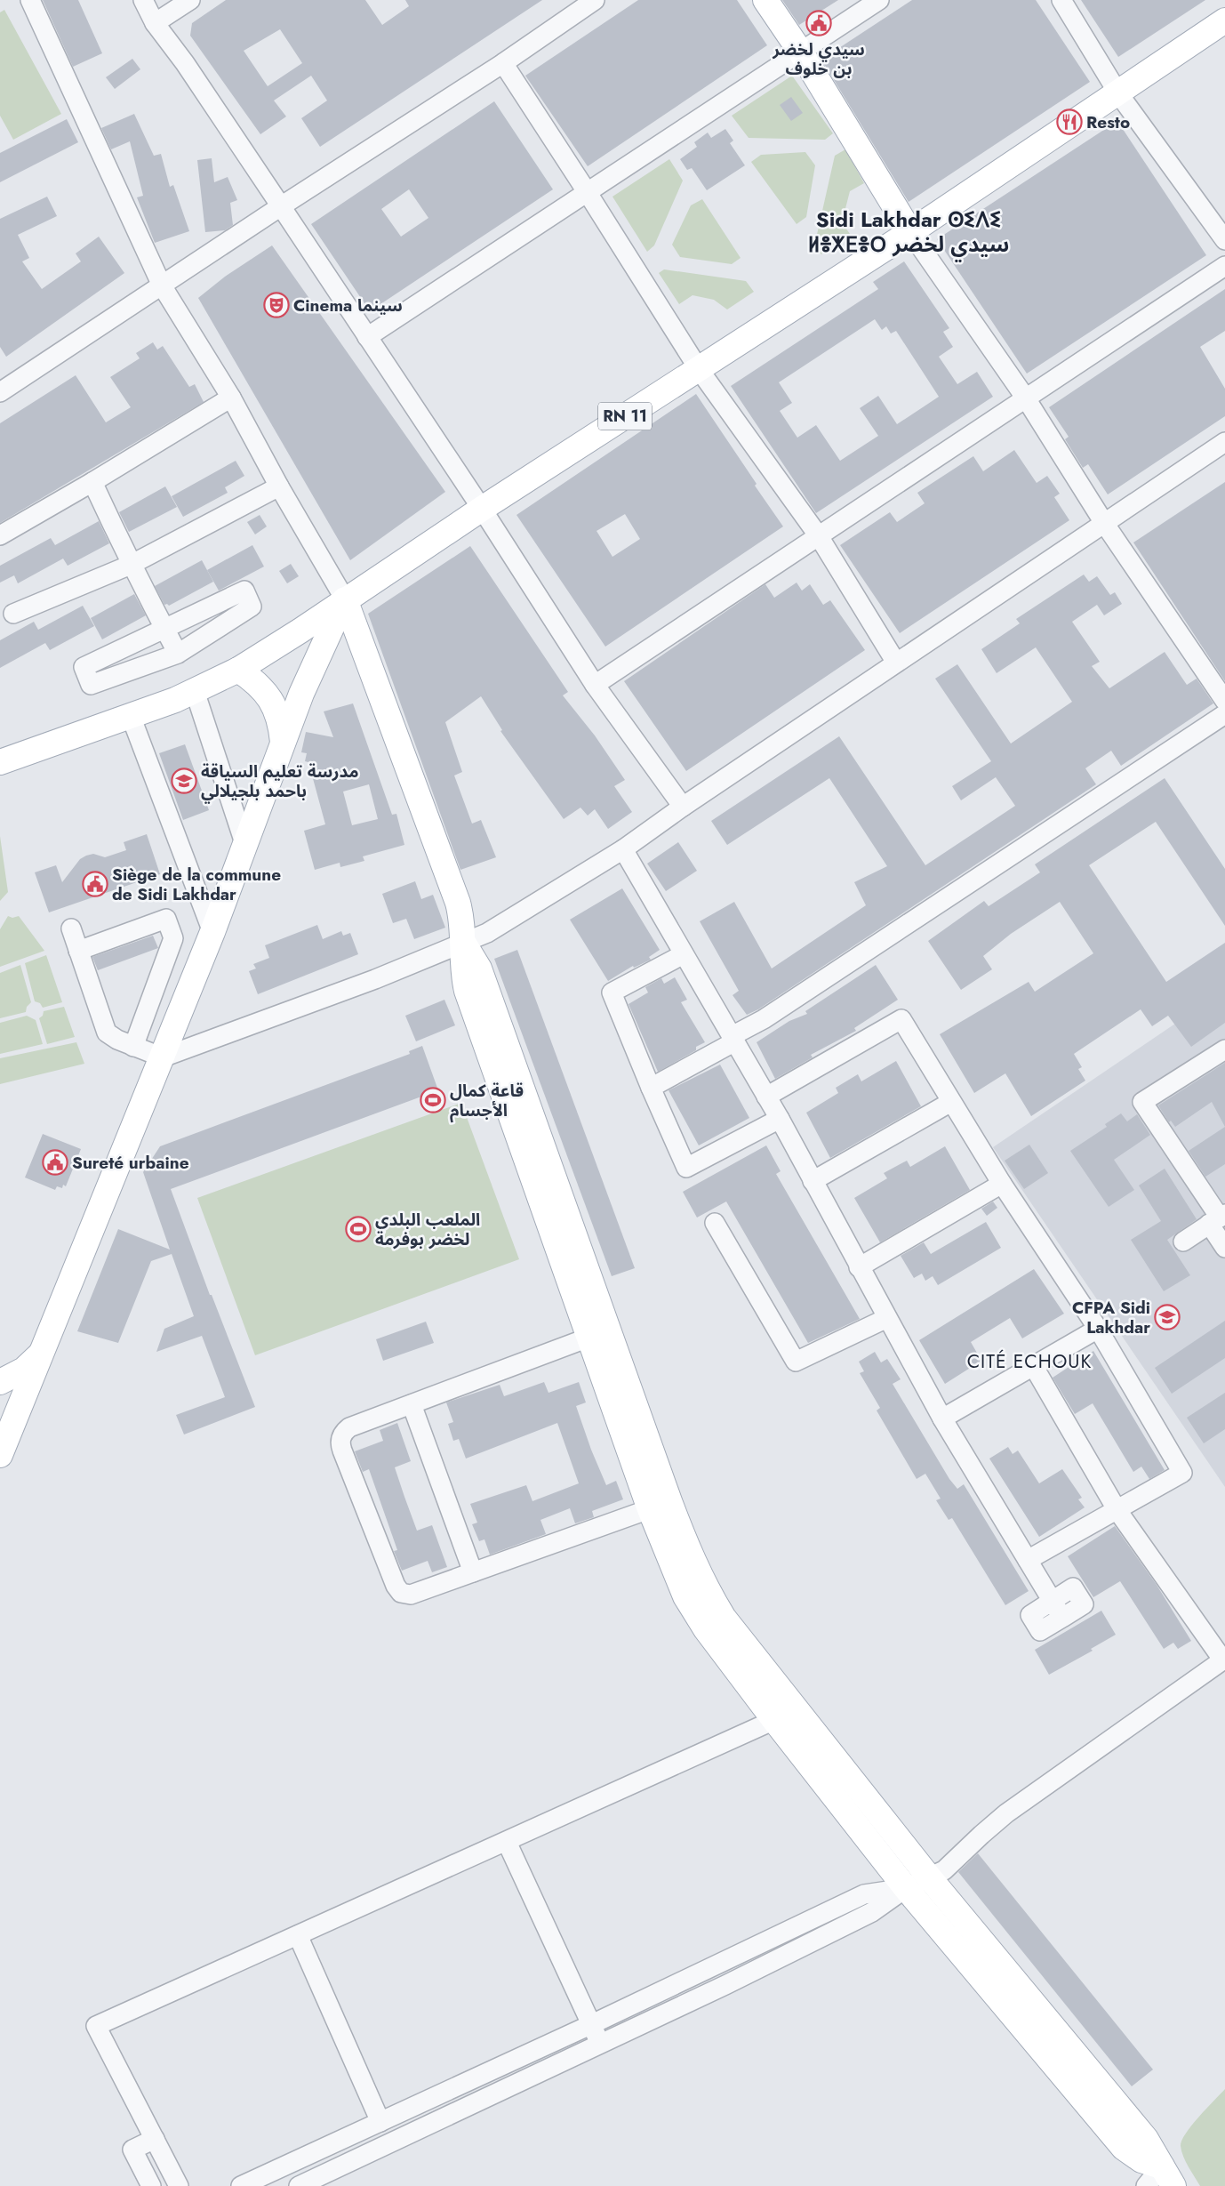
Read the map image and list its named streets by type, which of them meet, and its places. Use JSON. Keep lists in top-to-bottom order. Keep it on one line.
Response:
{"streets":{"main road":["RN 11"]},"districts":["Sidi Lakhdar ⵙⵉⴷⵉ ⵍⴻⵅⴹⴻⵔ سيدي لخضر","CITÉ ECHOUK"],"places":{"public building":["سيدي لخضر بن خلوف","Siège de la commune de Sidi Lakhdar","Sureté urbaine"],"restaurant":["Resto"],"theatre":["Cinema سينما"],"school or university":["مدرسة تعليم السياقة باحمد بلجيلالي","CFPA Sidi Lakhdar"],"sports":["قاعة كمال الأجسام","الملعب البلدي لخضر بوفرمة"]}}
